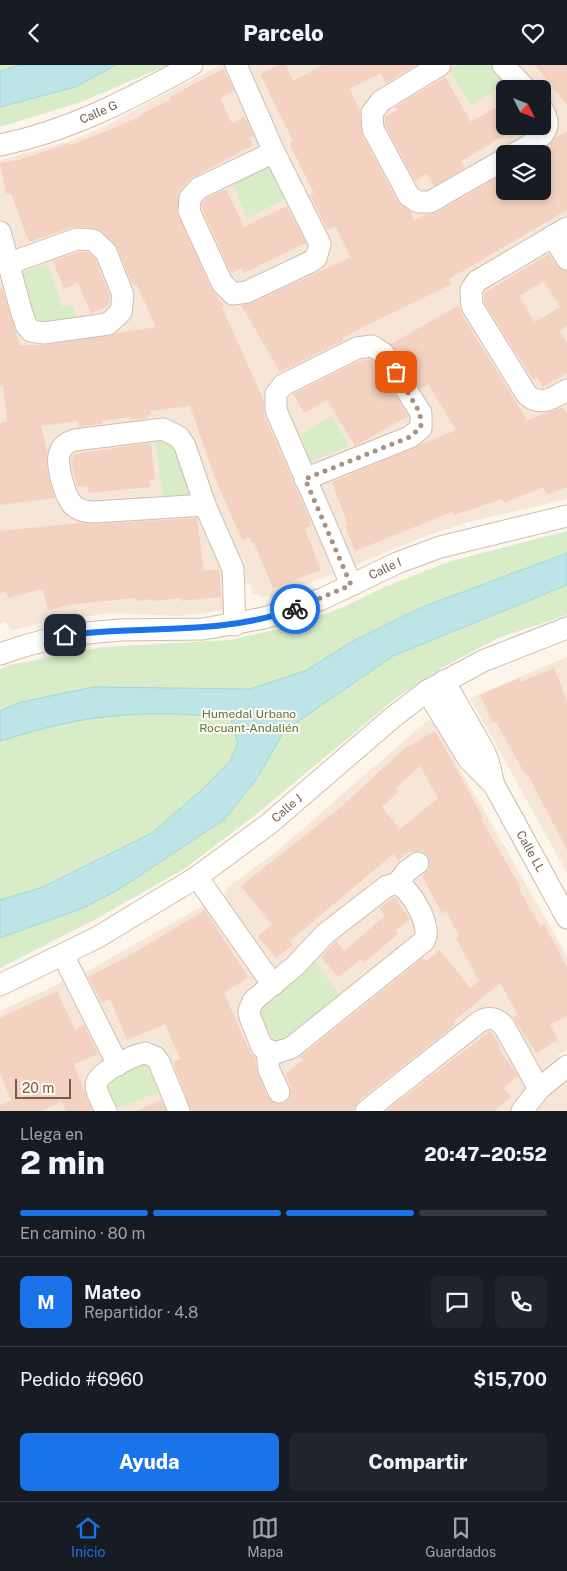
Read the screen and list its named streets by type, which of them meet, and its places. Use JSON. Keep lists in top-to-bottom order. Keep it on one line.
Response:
{"streets":{"street":["Calle G","Calle I","Calle J","Calle LL"]},"crossings":[["Calle J","Calle LL"]],"parks":["Humedal Urbano Rocuant-Andalién"],"scale_bar":"20 m","north":"bottom right","page":{"header":"Parcelo","scale":"20 m","heading":["2 min","Llega en","20:47–20:52"],"panel":["Mateo","Repartidor · 4.8","Pedido #6960","$15,700"],"bar":"En camino · 80 m","round":"M","buttons":["Ayuda","Compartir"],"tabs":["Inicio","Mapa","Guardados"]}}
